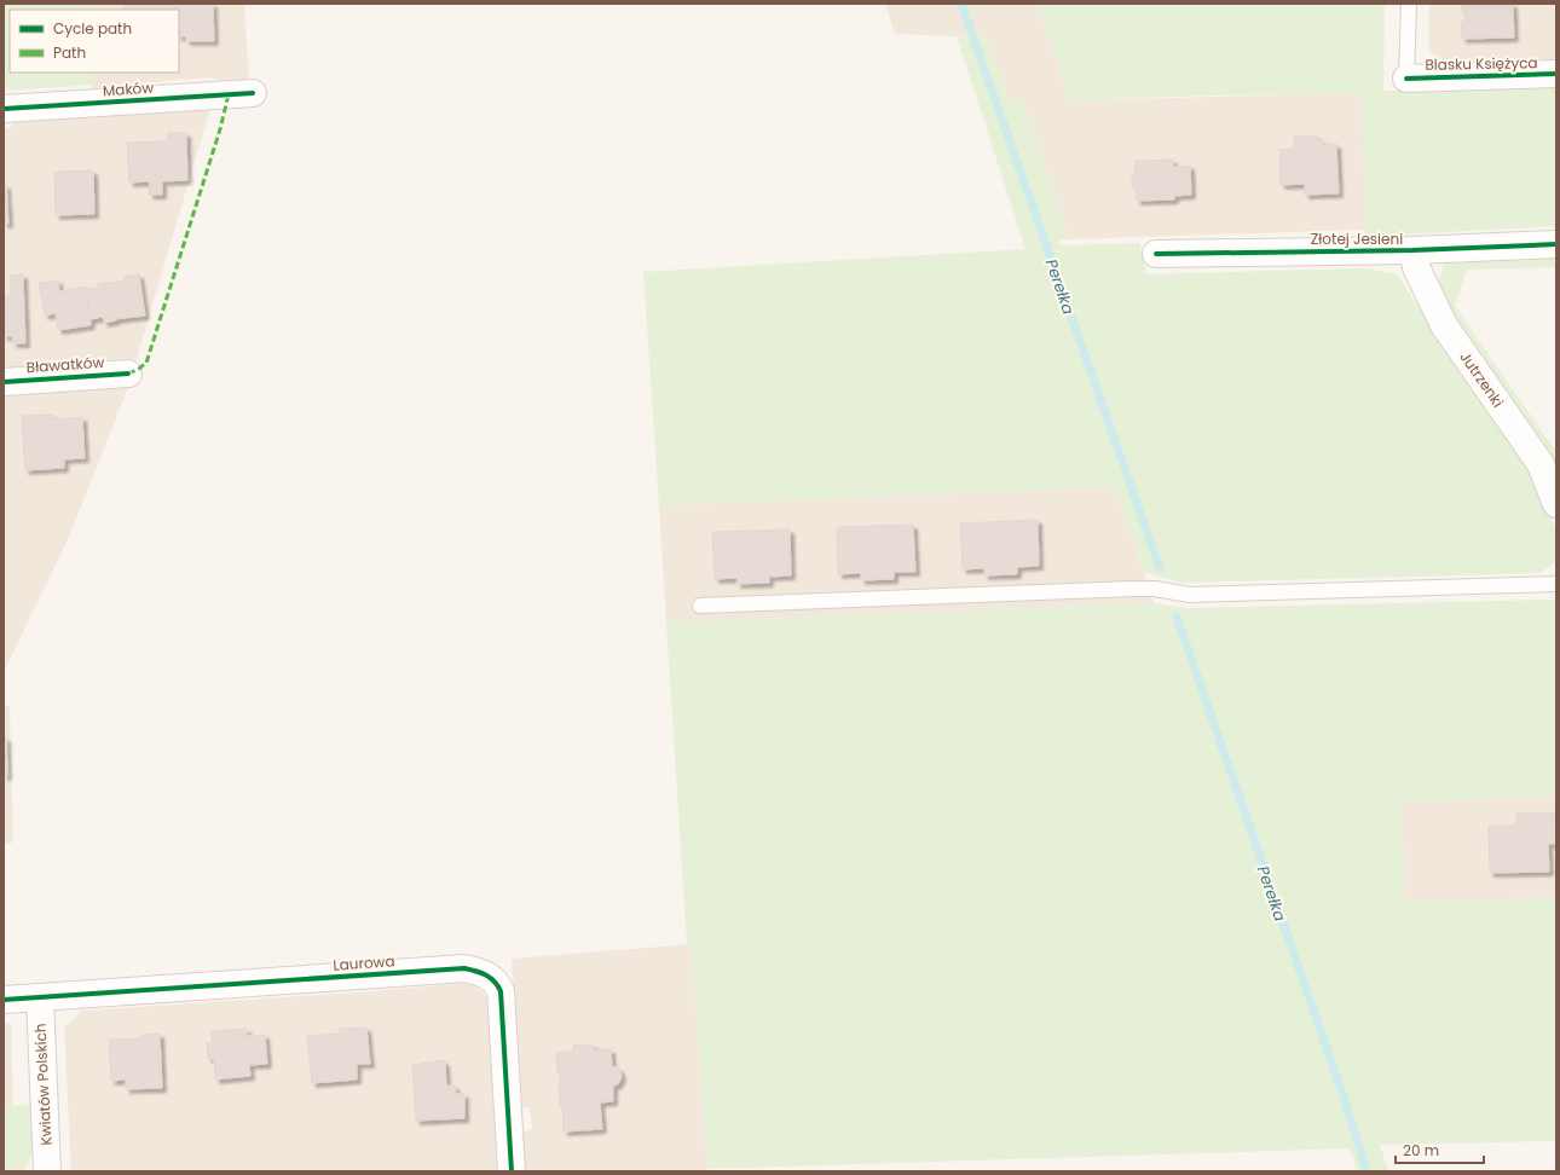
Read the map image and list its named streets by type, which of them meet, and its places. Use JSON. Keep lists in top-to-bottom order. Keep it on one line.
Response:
{"streets":{"street":["Blasku Księżyca","Maków","Złotej Jesieni","Bławatków","Jutrzenki","Laurowa","Kwiatów Polskich"]},"crossings":[["Złotej Jesieni","Jutrzenki"],["Laurowa","Kwiatów Polskich"]],"water":["Perełka"],"legend":["Cycle path","Path"],"scale_bar":"20 m"}
